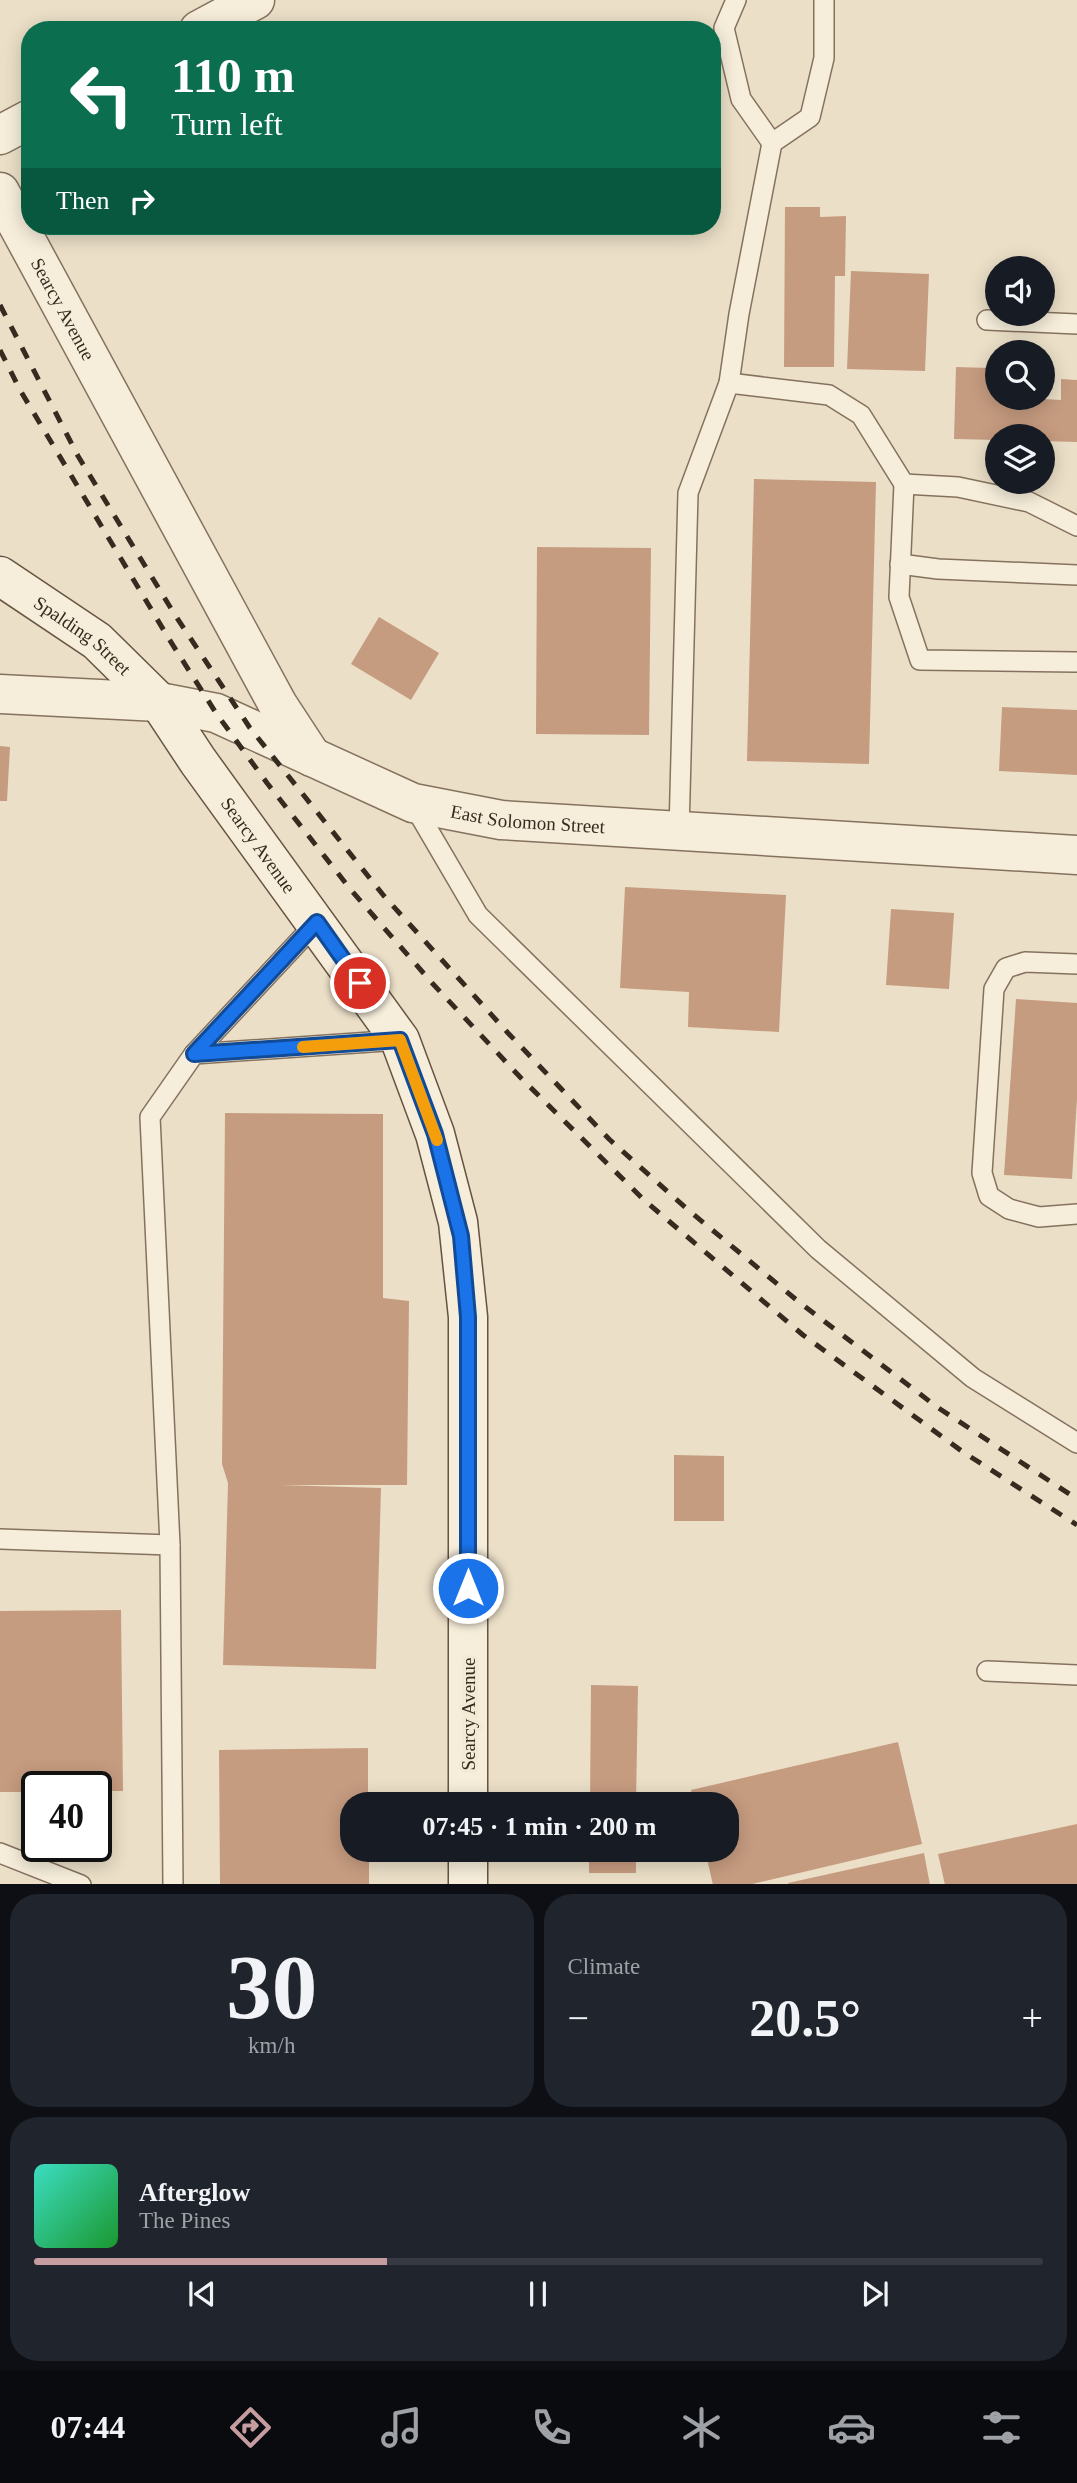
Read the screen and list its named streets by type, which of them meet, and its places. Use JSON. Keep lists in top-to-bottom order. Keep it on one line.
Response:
{"streets":{"street":["Searcy Avenue","Spalding Street","East Solomon Street"]},"crossings":[["Searcy Avenue","Spalding Street"],["Searcy Avenue","East Solomon Street"],["Spalding Street","East Solomon Street"]],"page":{"turn":["110 m","Turn left"],"then":"Then","limit":"40","trip":"07:45 · 1 min · 200 m","tile":[["30","km/h"],"Climate"],"heat":["−","20.5°","+"],"song":["Afterglow","The Pines"],"tabs":"07:44"}}
